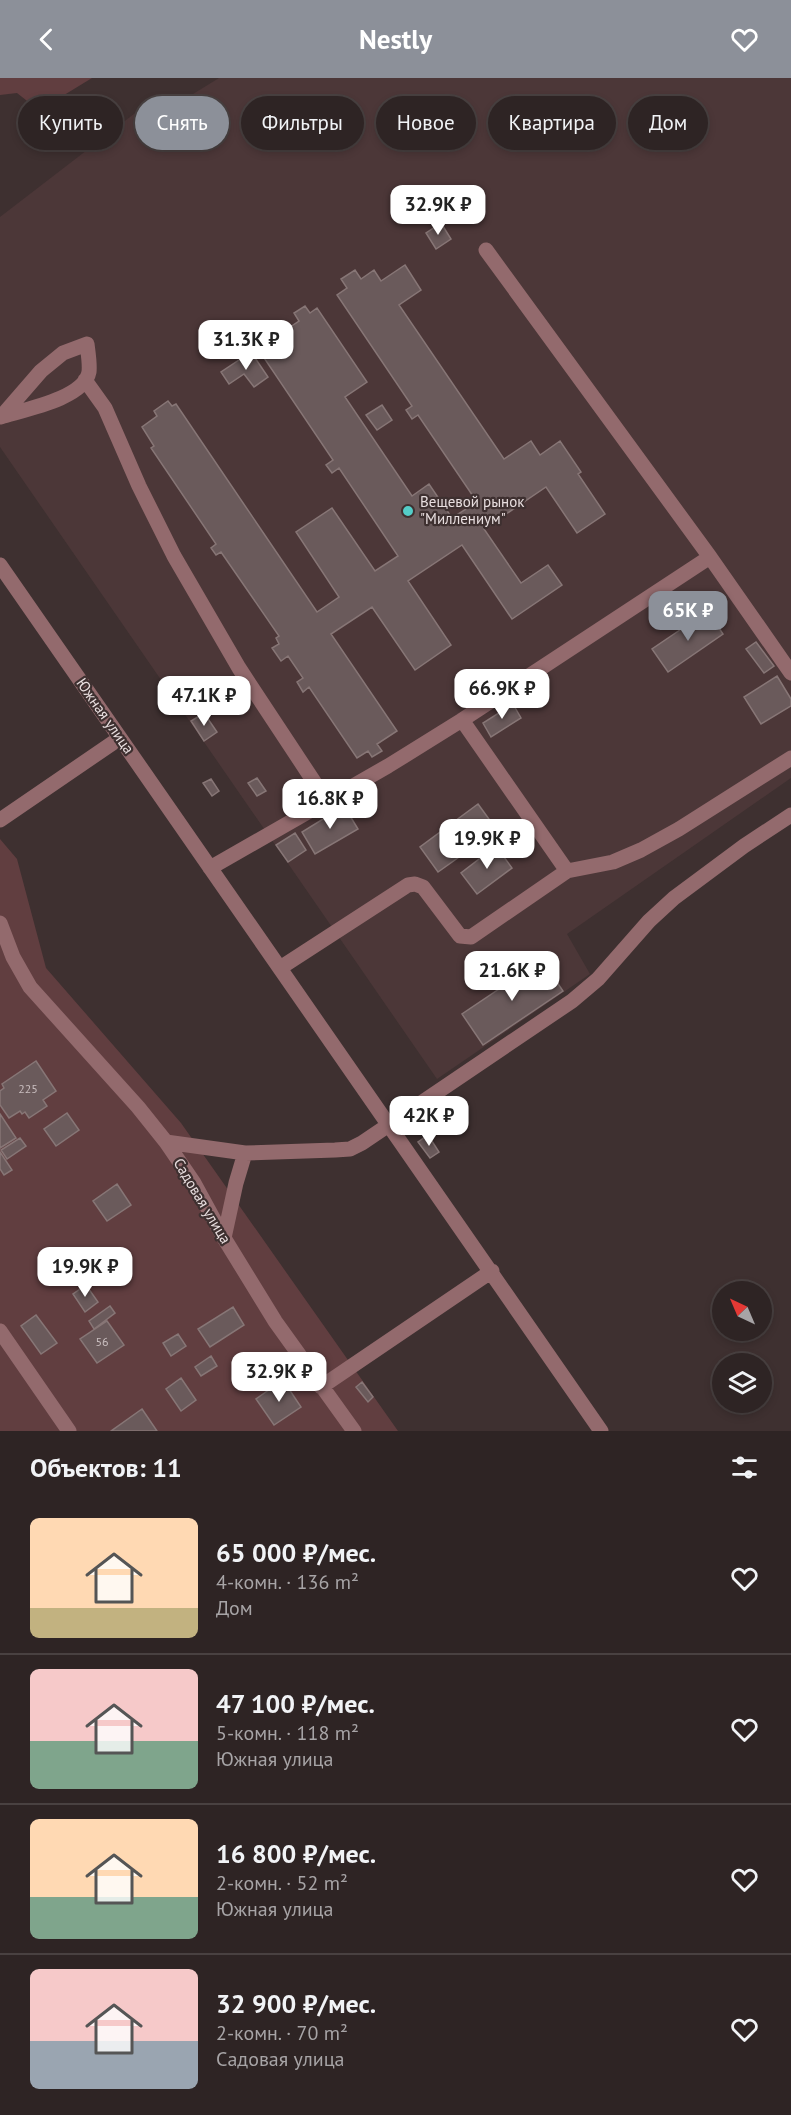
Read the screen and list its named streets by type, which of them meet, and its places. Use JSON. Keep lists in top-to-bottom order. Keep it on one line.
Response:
{"streets":{"street":["Южная улица","Садовая улица"]},"places":["Вещевой рынок \"Миллениум\""],"house_numbers":["225","56"],"north":"top left","page":{"header":"Nestly","chip":["Купить","Снять","Фильтры","Новое","Квартира","Дом"],"price":["32.9K ₽","31.3K ₽","65K ₽","66.9K ₽","47.1K ₽","16.8K ₽","19.9K ₽","21.6K ₽","42K ₽","19.9K ₽","32.9K ₽"],"heading":"Объектов: 11","list":[{"name":"65 000 ₽/мес.","note":"4-комн. · 136 m² · Дом"},{"name":"47 100 ₽/мес.","note":"5-комн. · 118 m² · Южная улица"},{"name":"16 800 ₽/мес.","note":"2-комн. · 52 m² · Южная улица"},{"name":"32 900 ₽/мес.","note":"2-комн. · 70 m² · Садовая улица"}]}}
